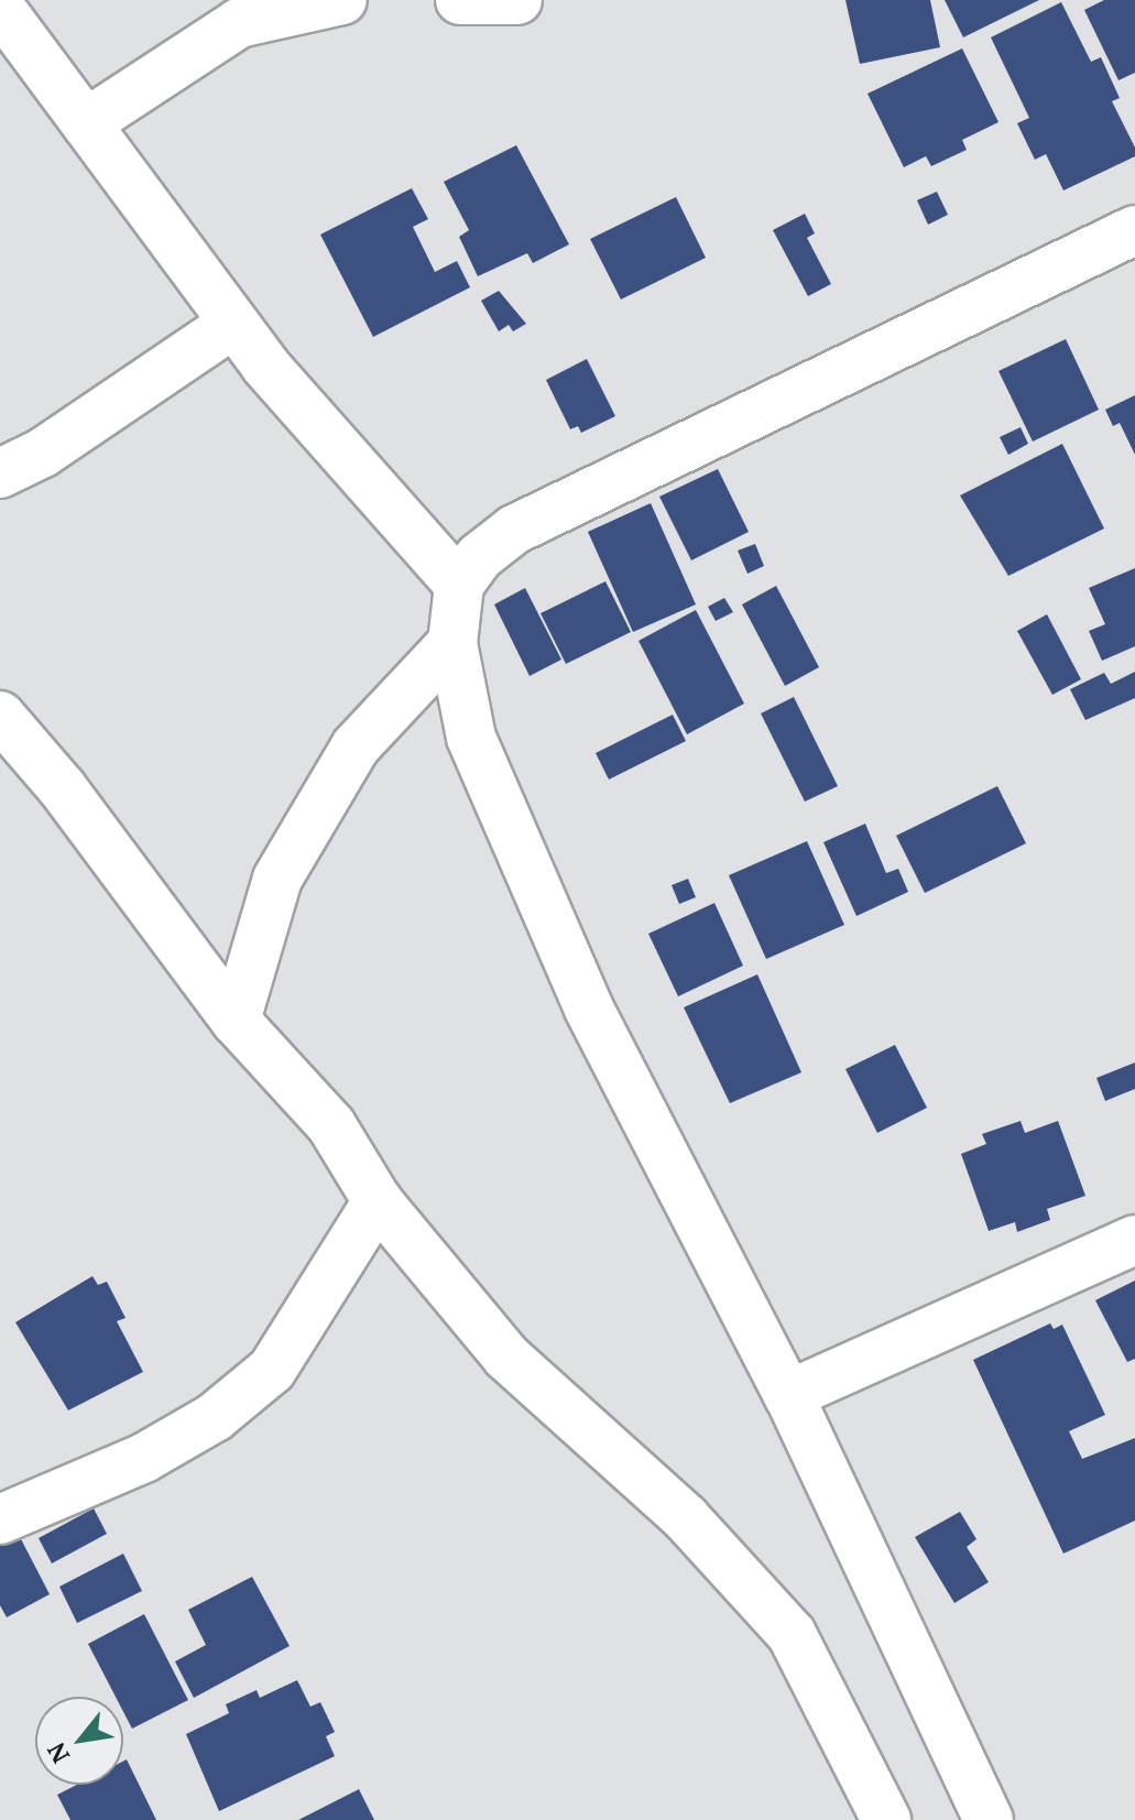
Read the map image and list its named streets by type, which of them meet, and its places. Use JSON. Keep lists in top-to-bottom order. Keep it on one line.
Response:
{"north":"bottom left"}
